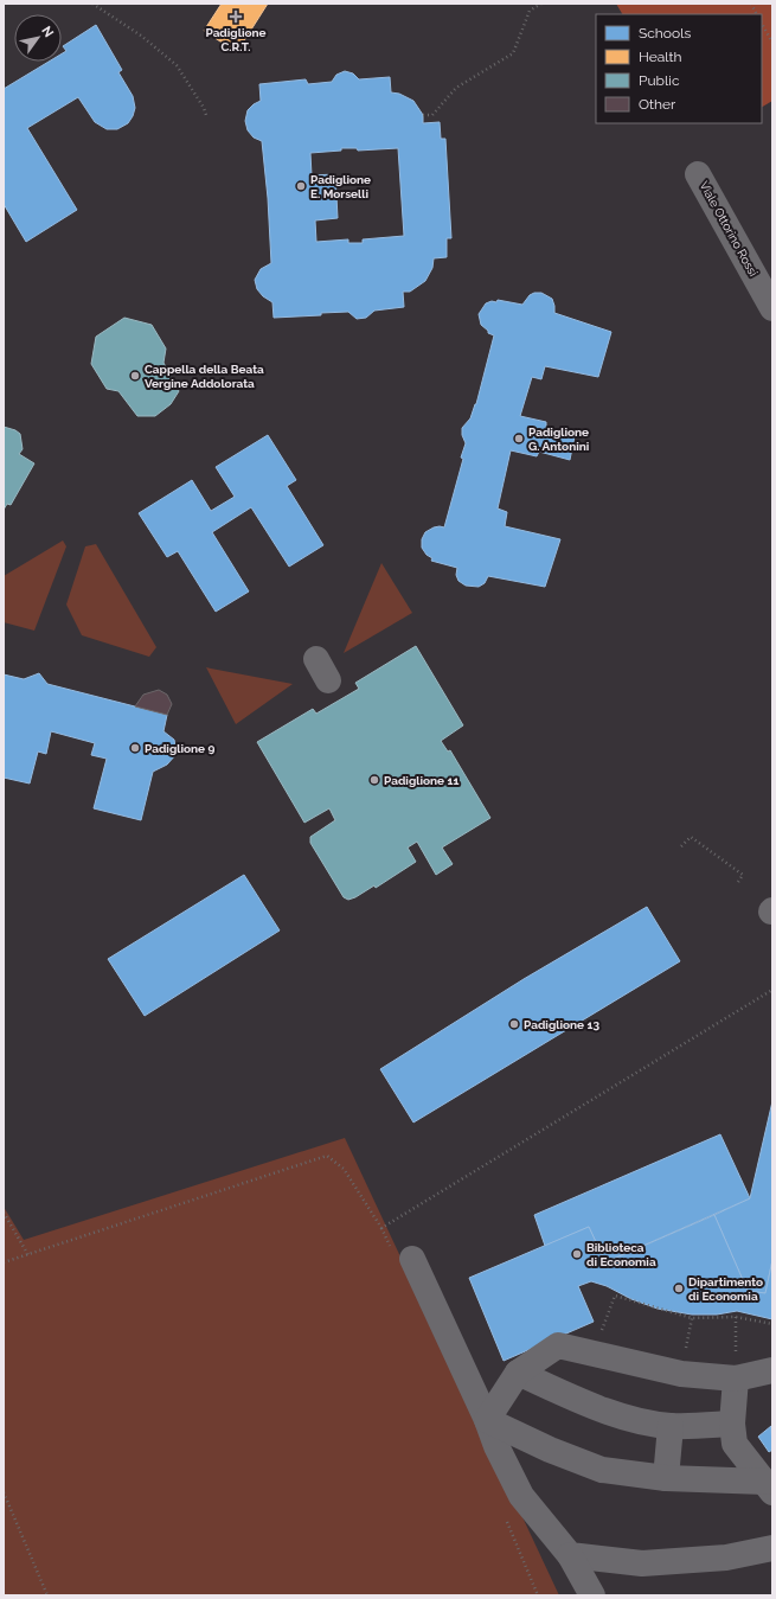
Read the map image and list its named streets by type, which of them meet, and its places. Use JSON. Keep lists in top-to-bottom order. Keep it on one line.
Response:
{"streets":{"street":["Viale Ottorino Rossi"]},"places":{"health":["Padiglione C.R.T."],"other":["Padiglione E. Morselli","Cappella della Beata Vergine Addolorata","Padiglione G. Antonini","Padiglione 9","Padiglione 11","Padiglione 13","Biblioteca di Economia","Dipartimento di Economia"]},"legend":["Schools","Health","Public","Other"],"north":"top right"}
